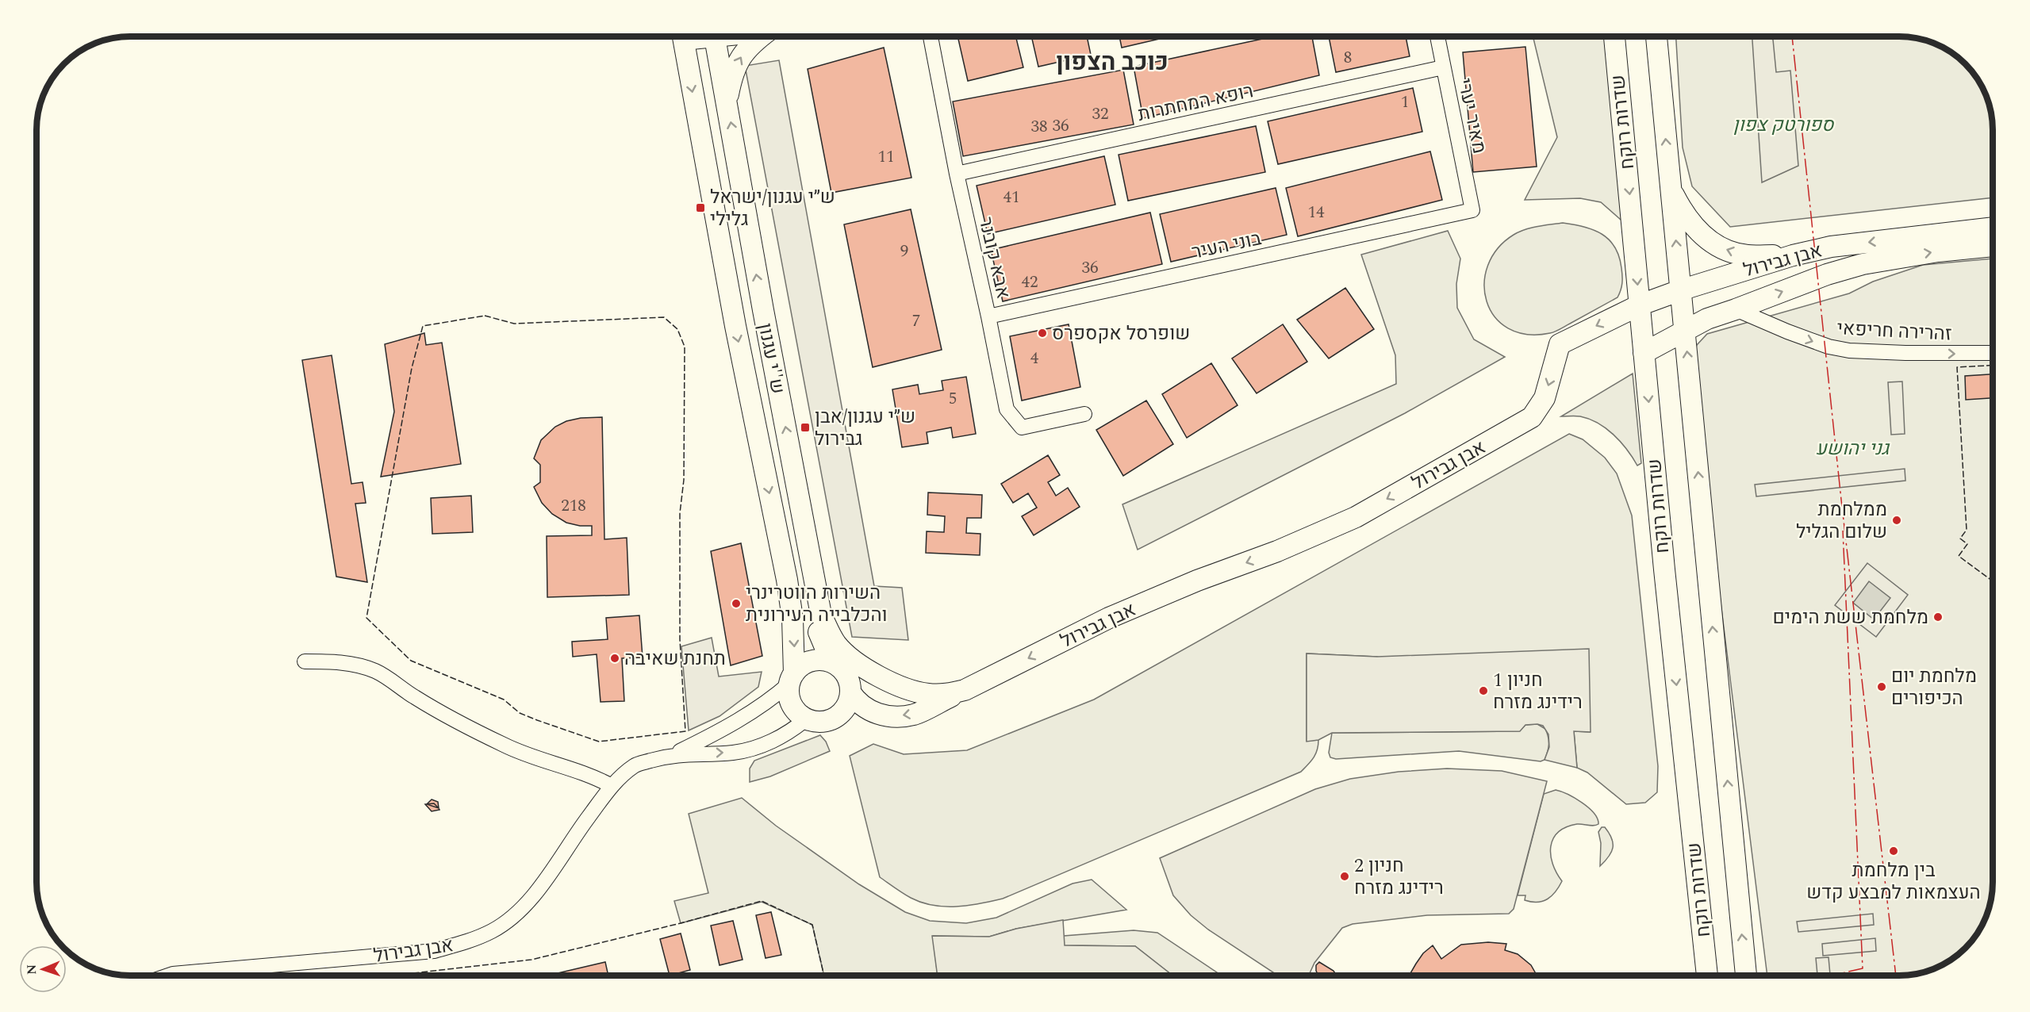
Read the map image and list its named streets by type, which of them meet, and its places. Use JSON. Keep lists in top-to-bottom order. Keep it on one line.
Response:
{"streets":{"main road":["שדרות רוקח","אבן גבירול","ש''י עגנון"],"street":["רופא המחתרות","מאיר יערי","בוני העיר","אבא קובנר","זהרירה חריפאי"]},"crossings":[["רופא המחתרות","מאיר יערי"],["רופא המחתרות","אבא קובנר"],["מאיר יערי","בוני העיר"],["שדרות רוקח","אבן גבירול"],["בוני העיר","אבא קובנר"],["אבן גבירול","זהרירה חריפאי"],["אבן גבירול","ש''י עגנון"]],"one_way":["זהרירה חריפאי"],"districts":["כוכב הצפון"],"parks":["ספורטק צפון","גני יהושע"],"places":{"transit":["ש״י עגנון/ישראל גלילי","ש״י עגנון/אבן גבירול"],"other":["שופרסל אקספרס","ממלחמת שלום הגליל","השירות הווטרינרי והכלבייה העירונית","מלחמת ששת הימים","תחנת שאיבה","מלחמת יום הכיפורים","1 חניון רידינג מזרח","בין מלחמת העצמאות למבצע קדש","2 חניון רידינג מזרח"]},"house_numbers":["8","1","32","36","38","11","41","14","9","36","42","7","4","5","218"],"north":"left"}
